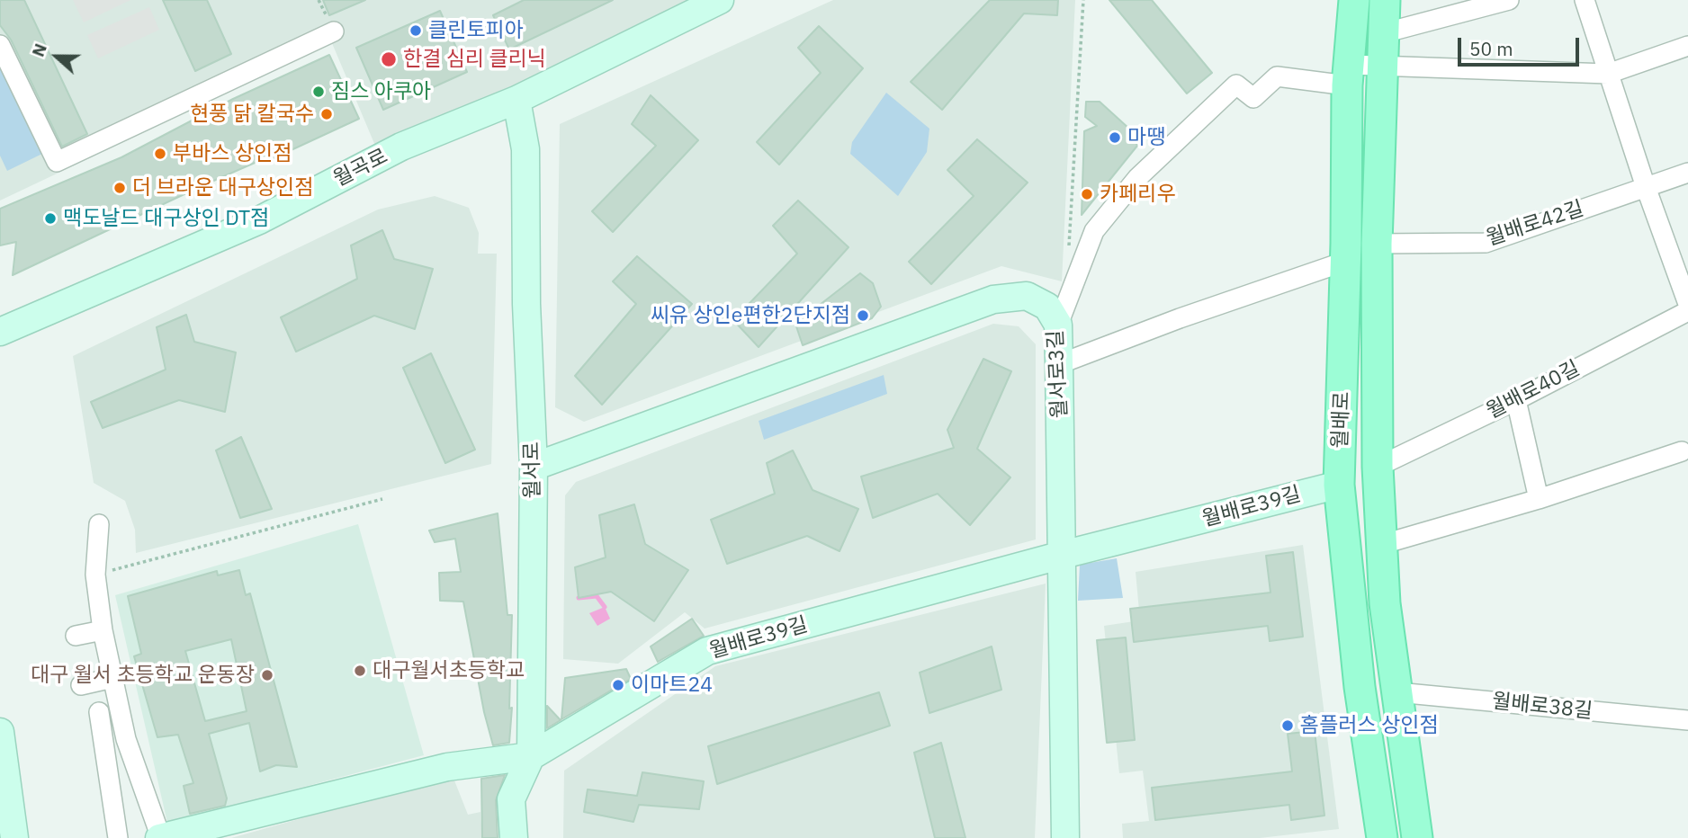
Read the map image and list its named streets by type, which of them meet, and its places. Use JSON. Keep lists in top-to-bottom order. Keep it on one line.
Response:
{"streets":{"main road":["월배로"],"street":["월곡로","월배로42길","월서로3길","월배로40길","월서로","월배로39길","월배로38길"]},"crossings":[["월곡로","월서로"],["월배로42길","월배로"],["월서로3길","월서로"],["월서로3길","월배로39길"],["월배로40길","월배로"],["월배로","월배로39길"],["월배로","월배로38길"],["월서로","월배로39길"]],"places":["클린토피아","한결 심리 클리닉","짐스 아쿠아","현풍 닭 칼국수","마땡","부바스 상인점","더 브라운 대구상인점","카페리우","맥도날드 대구상인 DT점","씨유 상인e편한2단지점","대구월서초등학교","대구 월서 초등학교 운동장","이마트24","홈플러스 상인점"],"scale_bar":"50 m","north":"left"}
